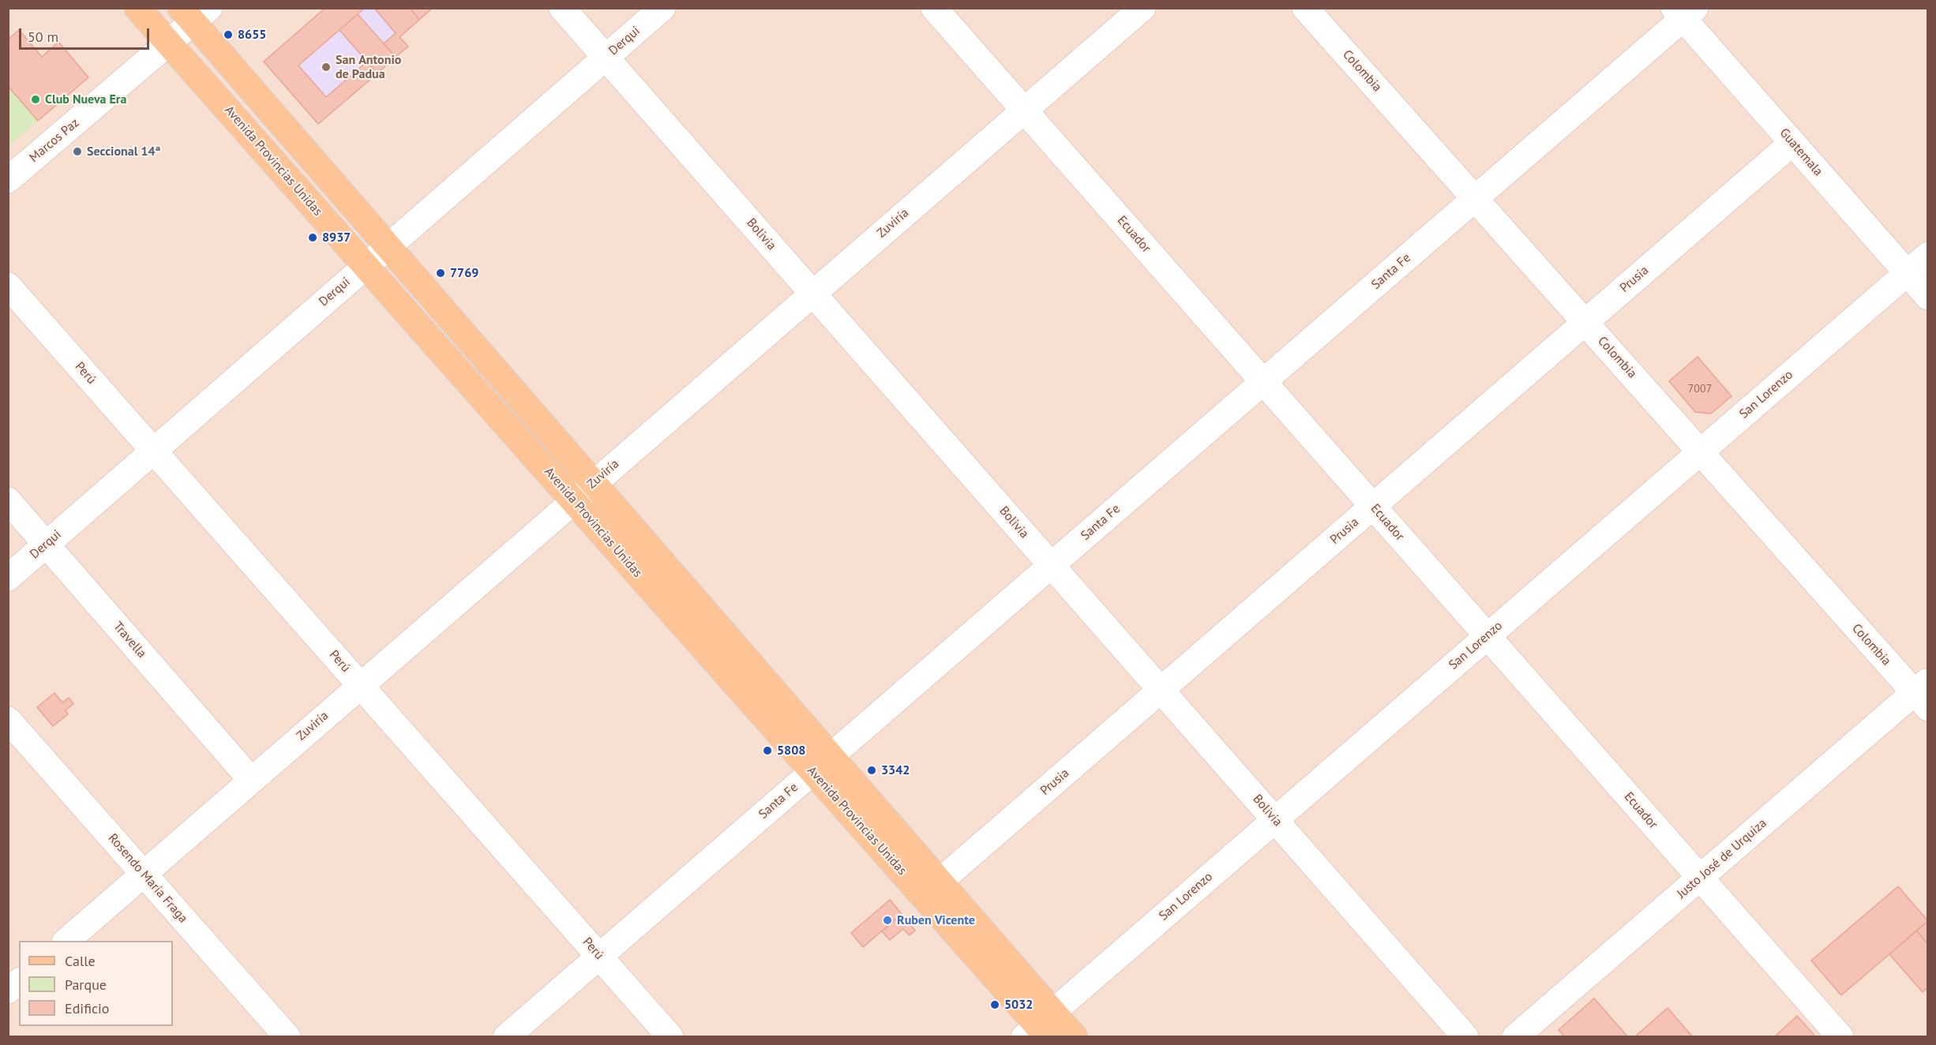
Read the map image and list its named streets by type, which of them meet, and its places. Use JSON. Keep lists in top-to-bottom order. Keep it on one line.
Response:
{"streets":{"main road":["Avenida Provincias Unidas"],"street":["Derqui","Colombia","Marcos Paz","Guatemala","Zuviría","Bolivia","Ecuador","Santa Fe","Prusia","Perú","San Lorenzo","Travella","Justo José de Urquiza","Rosendo María Fraga"]},"crossings":[["Derqui","Avenida Provincias Unidas"],["Derqui","Bolivia"],["Derqui","Perú"],["Derqui","Travella"],["Colombia","Santa Fe"],["Colombia","Prusia"],["Colombia","San Lorenzo"],["Colombia","Justo José de Urquiza"],["Marcos Paz","Avenida Provincias Unidas"],["Guatemala","Santa Fe"],["Guatemala","Prusia"],["Guatemala","San Lorenzo"],["Avenida Provincias Unidas","Zuviría"],["Avenida Provincias Unidas","Santa Fe"],["Avenida Provincias Unidas","Prusia"],["Avenida Provincias Unidas","San Lorenzo"],["Zuviría","Bolivia"],["Zuviría","Ecuador"],["Zuviría","Perú"],["Zuviría","Travella"],["Zuviría","Rosendo María Fraga"],["Bolivia","Santa Fe"],["Bolivia","Prusia"],["Bolivia","San Lorenzo"],["Ecuador","Santa Fe"],["Ecuador","Prusia"],["Ecuador","San Lorenzo"],["Ecuador","Justo José de Urquiza"],["Santa Fe","Perú"]],"places":["8655","San Antonio de Padua","Club Nueva Era","Seccional 14ª","8937","7769","5808","3342","Ruben Vicente","5032"],"house_numbers":["7007"],"legend":["Calle","Parque","Edificio"],"scale_bar":"50 m"}
